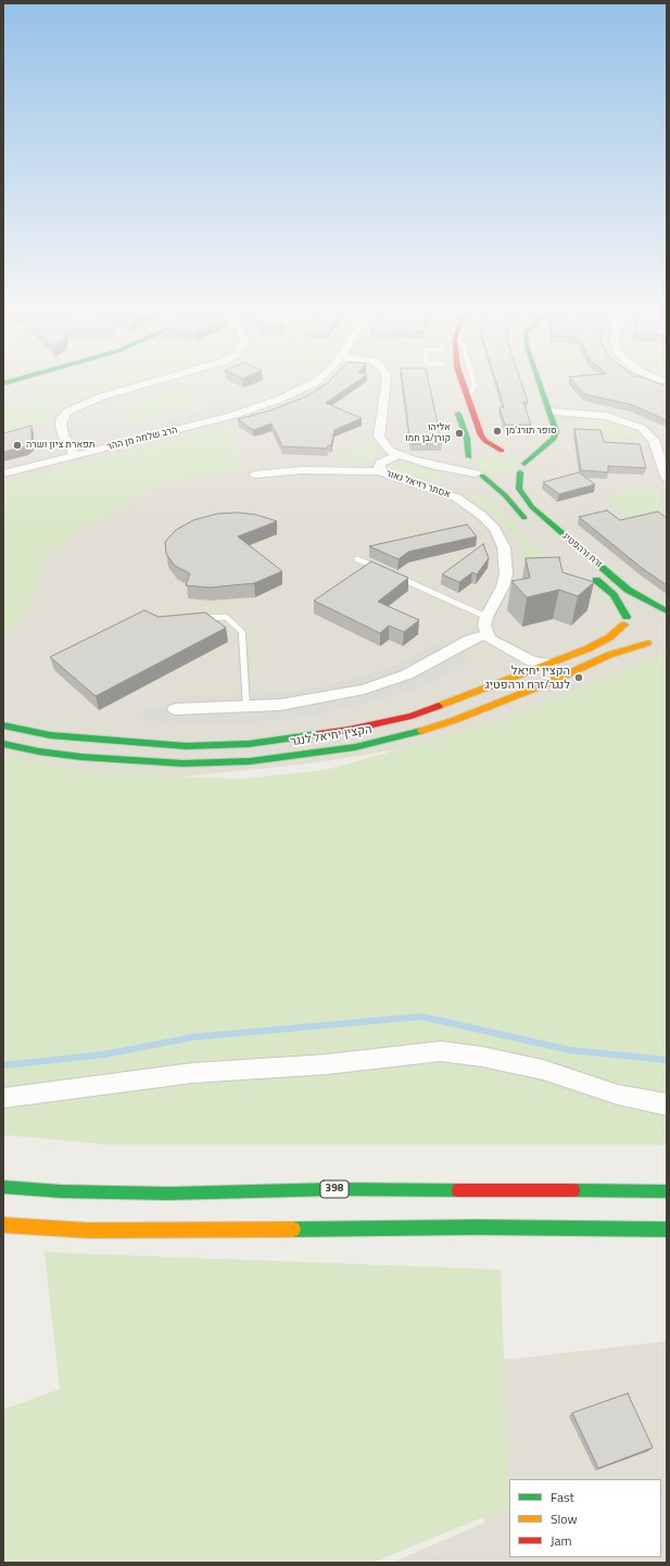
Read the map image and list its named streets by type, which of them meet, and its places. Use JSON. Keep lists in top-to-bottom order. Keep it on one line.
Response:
{"streets":{"street":["הרב שלמה מן ההר","אסתר רזיאל נאור","זרח ורהפטיג","הקצין יחיאל לנגר","398"]},"crossings":[["זרח ורהפטיג","הקצין יחיאל לנגר"]],"places":["סופר תורג'מן","אליהו קורן/בן חמו","תפארת ציון ושרה","הקצין יחיאל לנגר/זרח ורהפטיג"],"legend":["Fast","Slow","Jam"]}
